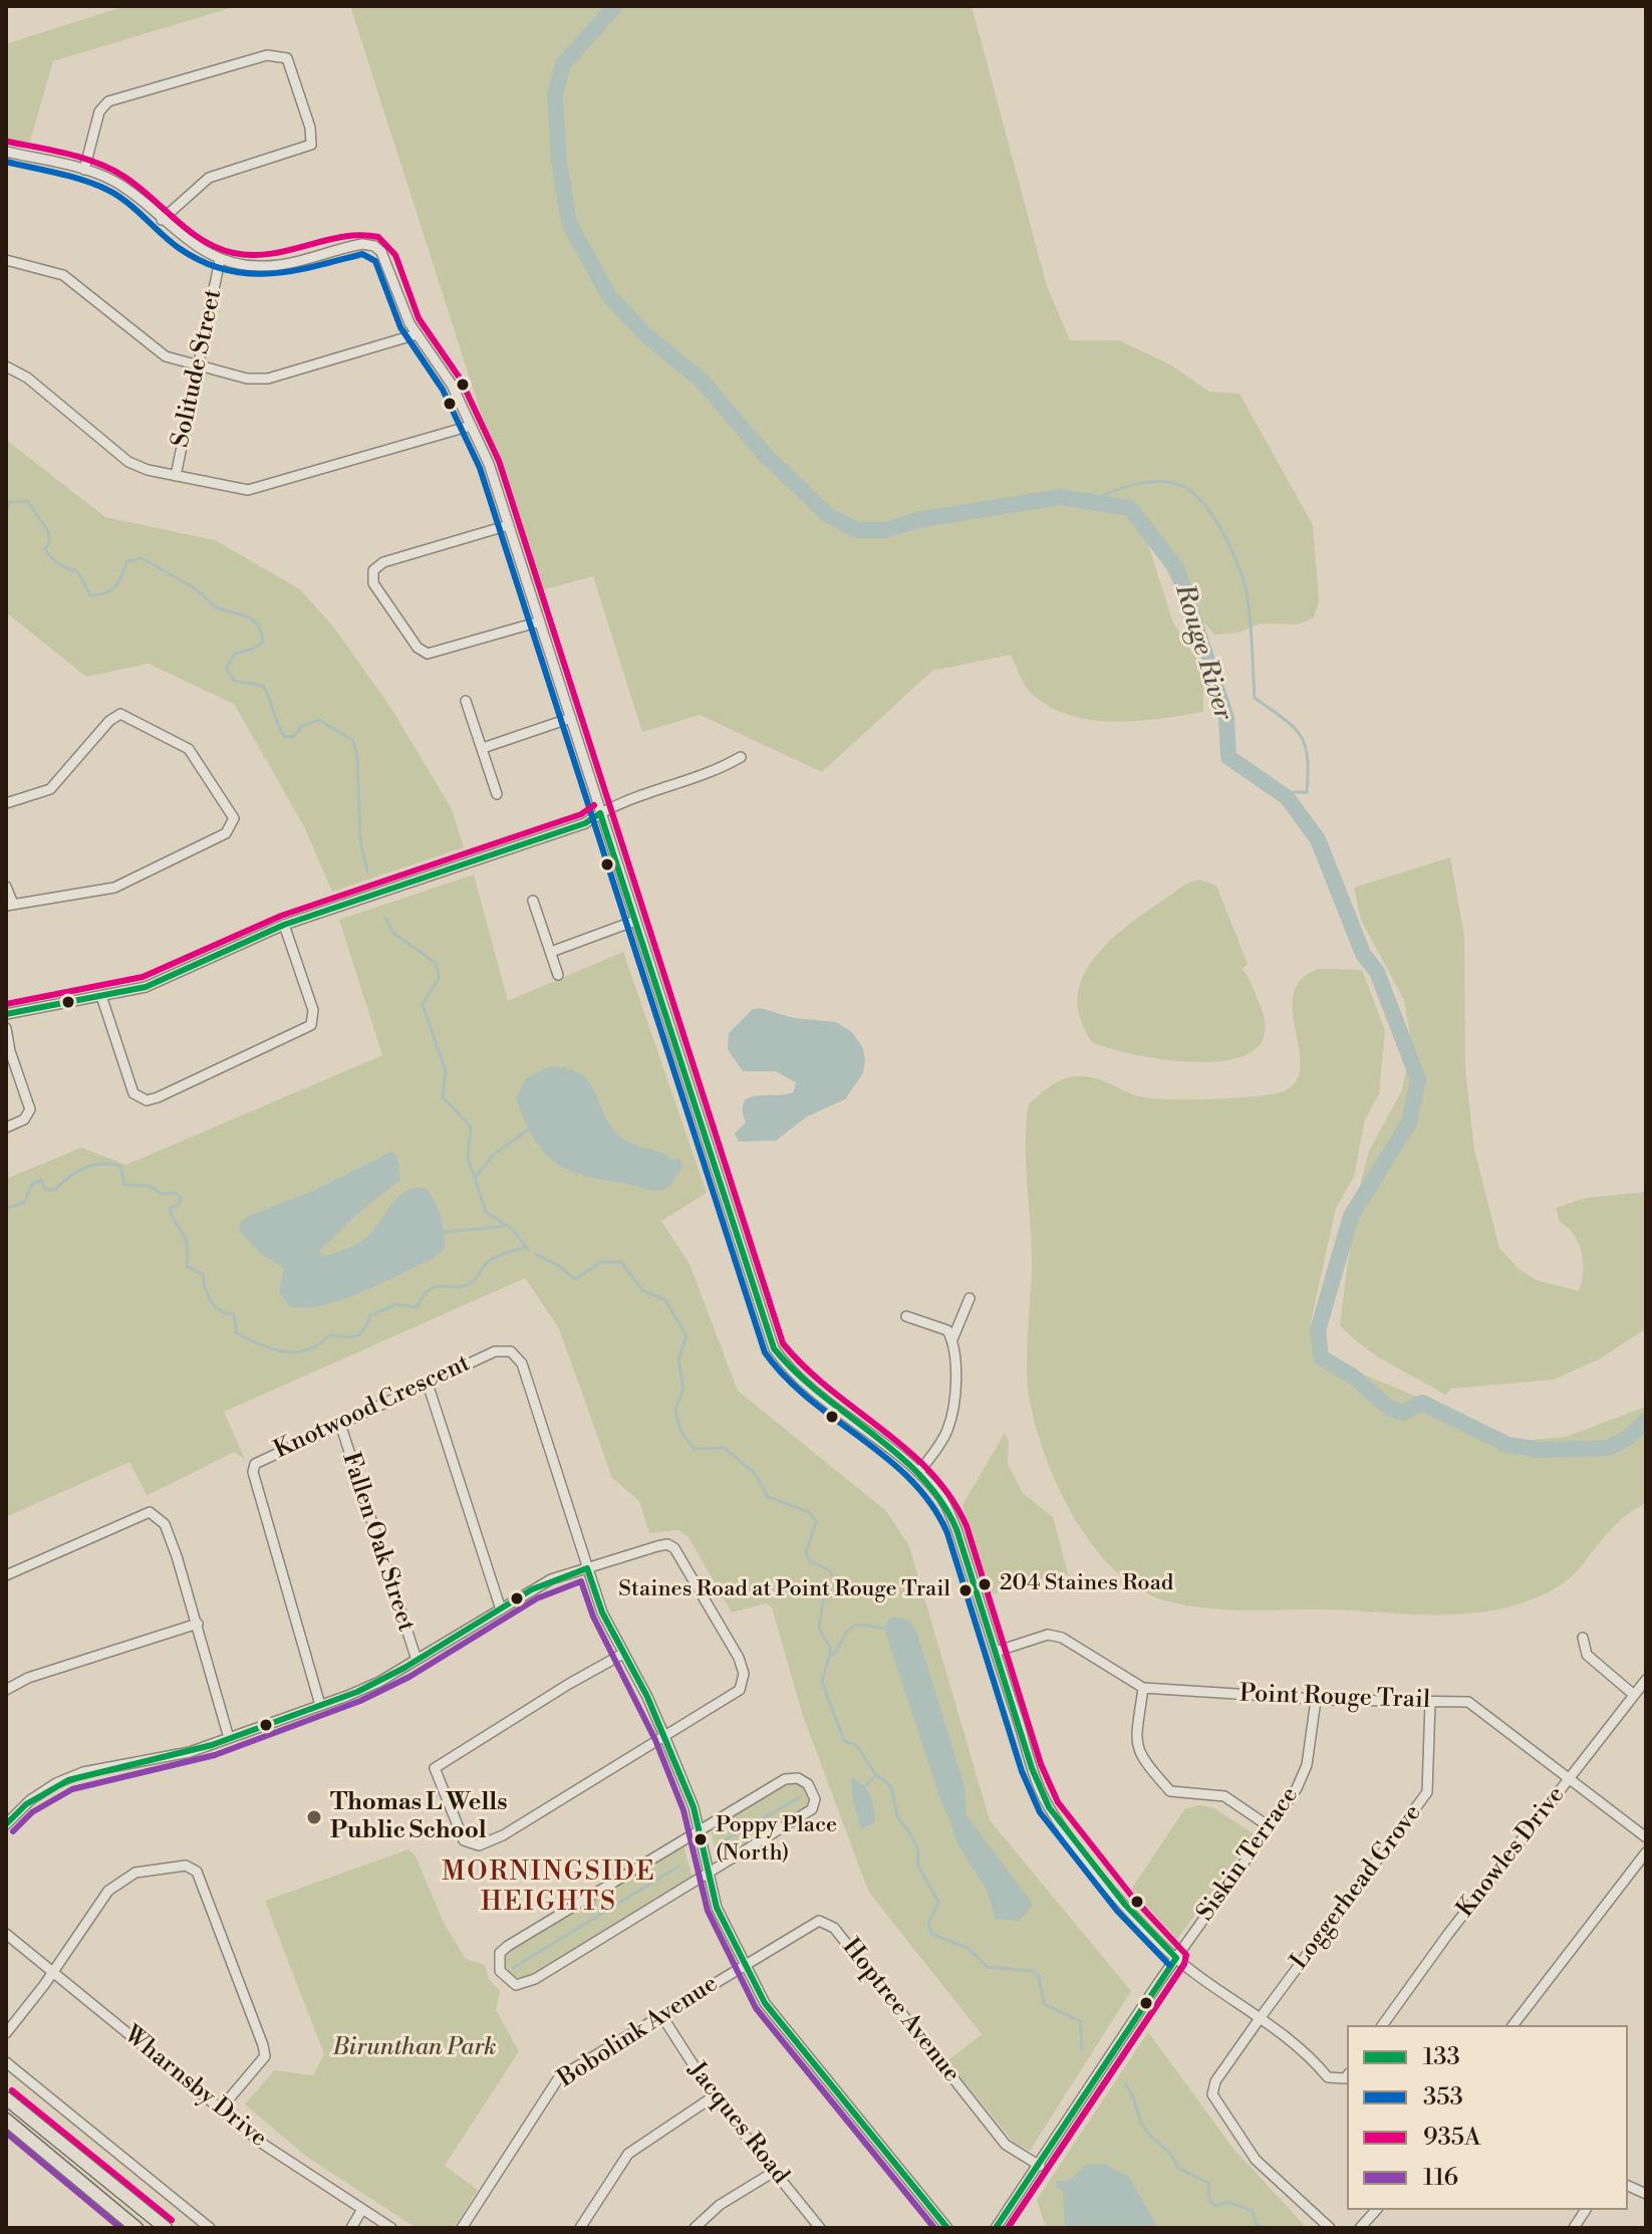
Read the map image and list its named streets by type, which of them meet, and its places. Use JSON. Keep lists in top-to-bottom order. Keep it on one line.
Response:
{"streets":{"street":["Solitude Street","Knotwood Crescent","Fallen Oak Street","Point Rouge Trail","Knowles Drive","Siskin Terrace","Loggerhead Grove","Hoptree Avenue","Bobolink Avenue","Wharnsby Drive","Jacques Road"]},"crossings":[["Knotwood Crescent","Fallen Oak Street"],["Knotwood Crescent","Hoptree Avenue"],["Knotwood Crescent","Bobolink Avenue"],["Point Rouge Trail","Knowles Drive"],["Point Rouge Trail","Siskin Terrace"],["Point Rouge Trail","Loggerhead Grove"],["Siskin Terrace","Hoptree Avenue"],["Hoptree Avenue","Bobolink Avenue"],["Bobolink Avenue","Jacques Road"]],"districts":["MORNINGSIDE HEIGHTS"],"water":["Rouge River"],"parks":["Birunthan Park"],"places":["204 Staines Road","Staines Road at Point Rouge Trail","Thomas L Wells Public School","Poppy Place (North)"],"lines":["transit line 935A","transit line 353","transit line 133","transit line 116"],"legend":["133","353","935A","116"]}
